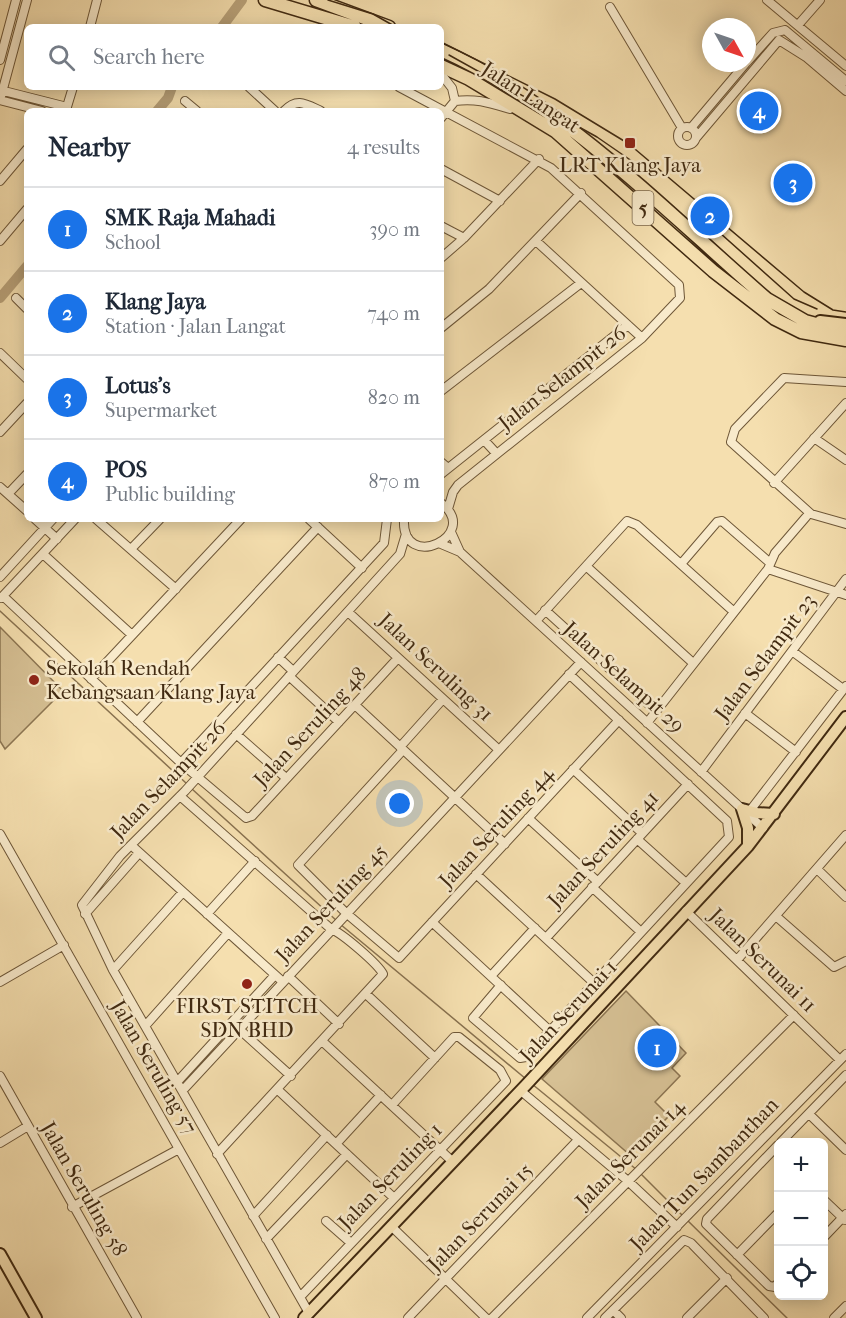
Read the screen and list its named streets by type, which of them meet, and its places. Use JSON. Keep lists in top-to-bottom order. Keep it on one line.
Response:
{"streets":{"highway":["Jalan Langat","5"],"main road":["Jalan Serunai 1"],"street":["Jalan Selampit 26","Jalan Selampit 23","Jalan Seruling 31","Jalan Selampit 29","Jalan Seruling 48","Jalan Seruling 44","Jalan Seruling 41","Jalan Seruling 45","Jalan Serunai 11","Jalan Seruling 57","Jalan Serunai 14","Jalan Tun Sambanthan","Jalan Seruling 1","Jalan Seruling 58","Jalan Serunai 15"]},"crossings":[["Jalan Selampit 26","Jalan Seruling 31"],["Jalan Selampit 26","Jalan Seruling 48"],["Jalan Selampit 26","Jalan Seruling 57"],["Jalan Selampit 23","Jalan Selampit 29"],["Jalan Seruling 31","Jalan Seruling 48"],["Jalan Seruling 31","Jalan Seruling 45"],["Jalan Selampit 29","Jalan Seruling 44"],["Jalan Selampit 29","Jalan Seruling 41"],["Jalan Selampit 29","Jalan Seruling 45"],["Jalan Selampit 29","Jalan Serunai 1"],["Jalan Seruling 44","Jalan Seruling 45"],["Jalan Seruling 45","Jalan Seruling 57"],["Jalan Serunai 11","Jalan Serunai 1"],["Jalan Serunai 11","Jalan Serunai 14"],["Jalan Serunai 11","Jalan Tun Sambanthan"],["Jalan Serunai 1","Jalan Seruling 57"],["Jalan Seruling 57","Jalan Seruling 1"]],"places":{"transit":["LRT Klang Jaya"],"other":["Sekolah Rendah Kebangsaan Klang Jaya","FIRST STITCH SDN BHD"]},"north":"bottom right","page":{"search":"Search here","pins":["4","3","2","1"],"heading":["Nearby","4 results"],"list":[{"mark":"1","name":"SMK Raja Mahadi","note":"School","value":"390 m"},{"mark":"2","name":"Klang Jaya","note":"Station · Jalan Langat","value":"740 m"},{"mark":"3","name":"Lotus's","note":"Supermarket","value":"820 m"},{"mark":"4","name":"POS","note":"Public building","value":"870 m"}],"map_buttons":["+","−"]}}
